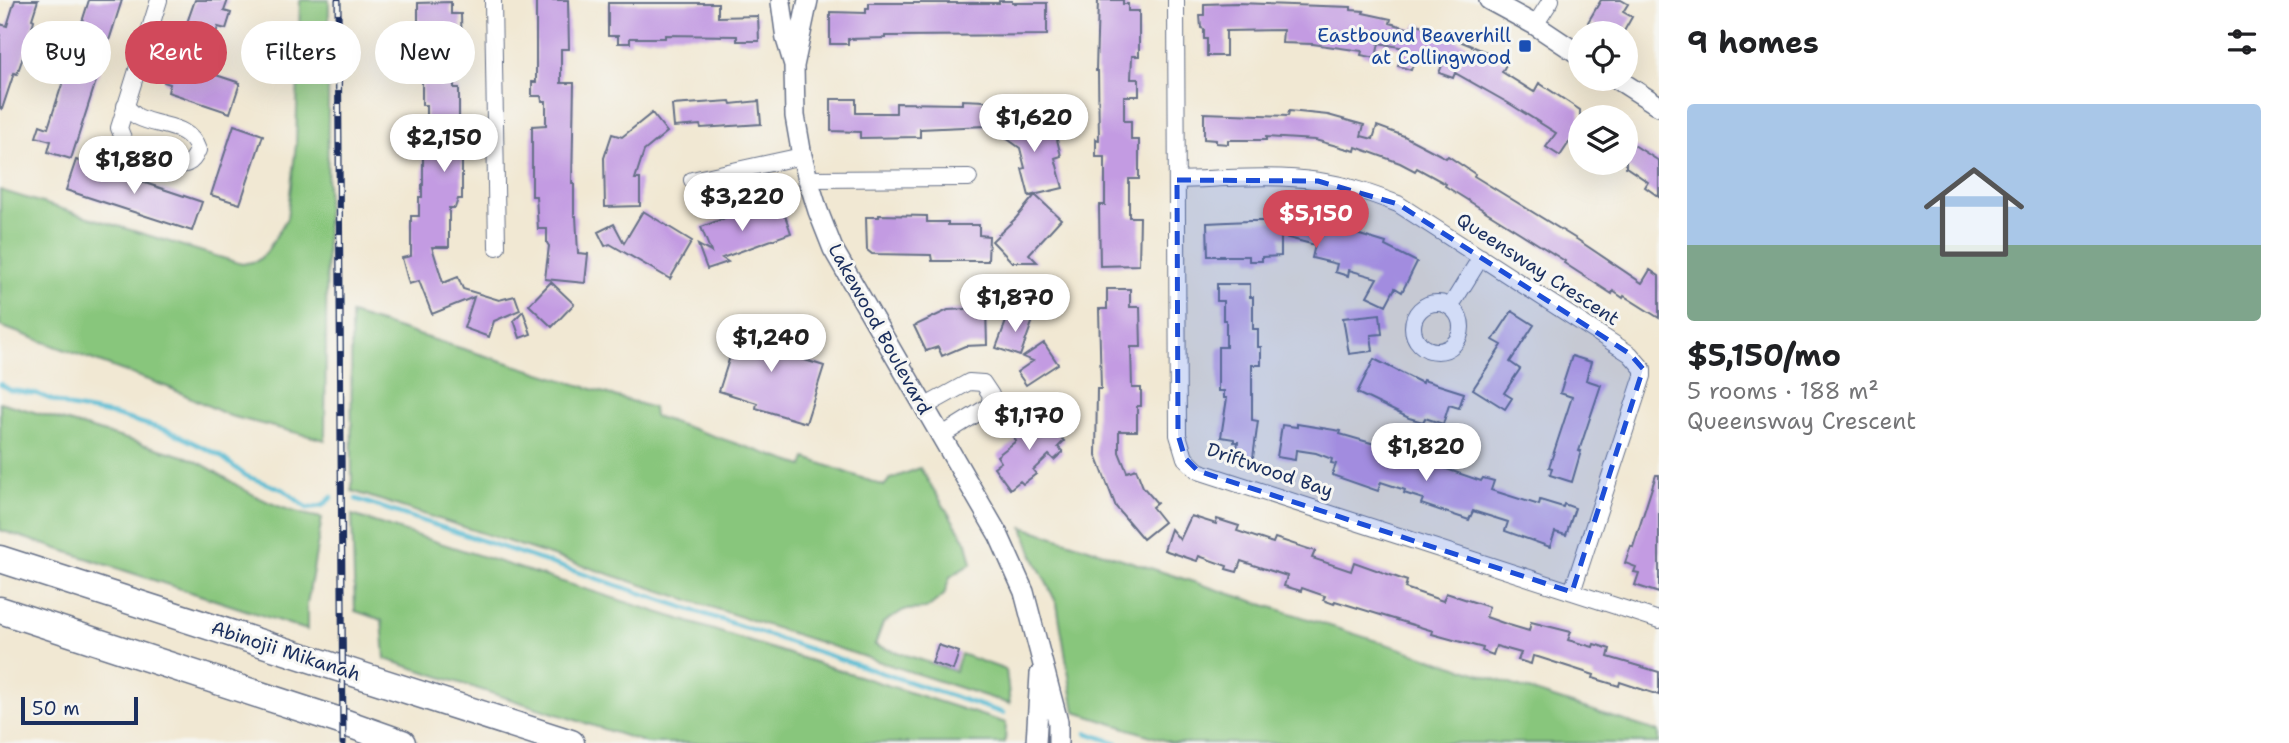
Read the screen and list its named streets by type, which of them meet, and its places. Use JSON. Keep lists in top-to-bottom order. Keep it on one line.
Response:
{"streets":{"main road":["Abinojii Mikanah"],"street":["Queensway Crescent","Lakewood Boulevard","Driftwood Bay"]},"crossings":[["Queensway Crescent","Driftwood Bay"]],"places":{"transit":["Eastbound Beaverhill at Collingwood"]},"scale_bar":"50 m","page":{"heading":"9 homes","chip":["Buy","Rent","Filters","New"],"list":[{"name":"$5,150/mo","note":"5 rooms · 188 m² · Queensway Crescent"}],"price":["$1,620","$2,150","$1,880","$3,220","$5,150","$1,870","$1,240","$1,170","$1,820"],"scale":"50 m"}}
